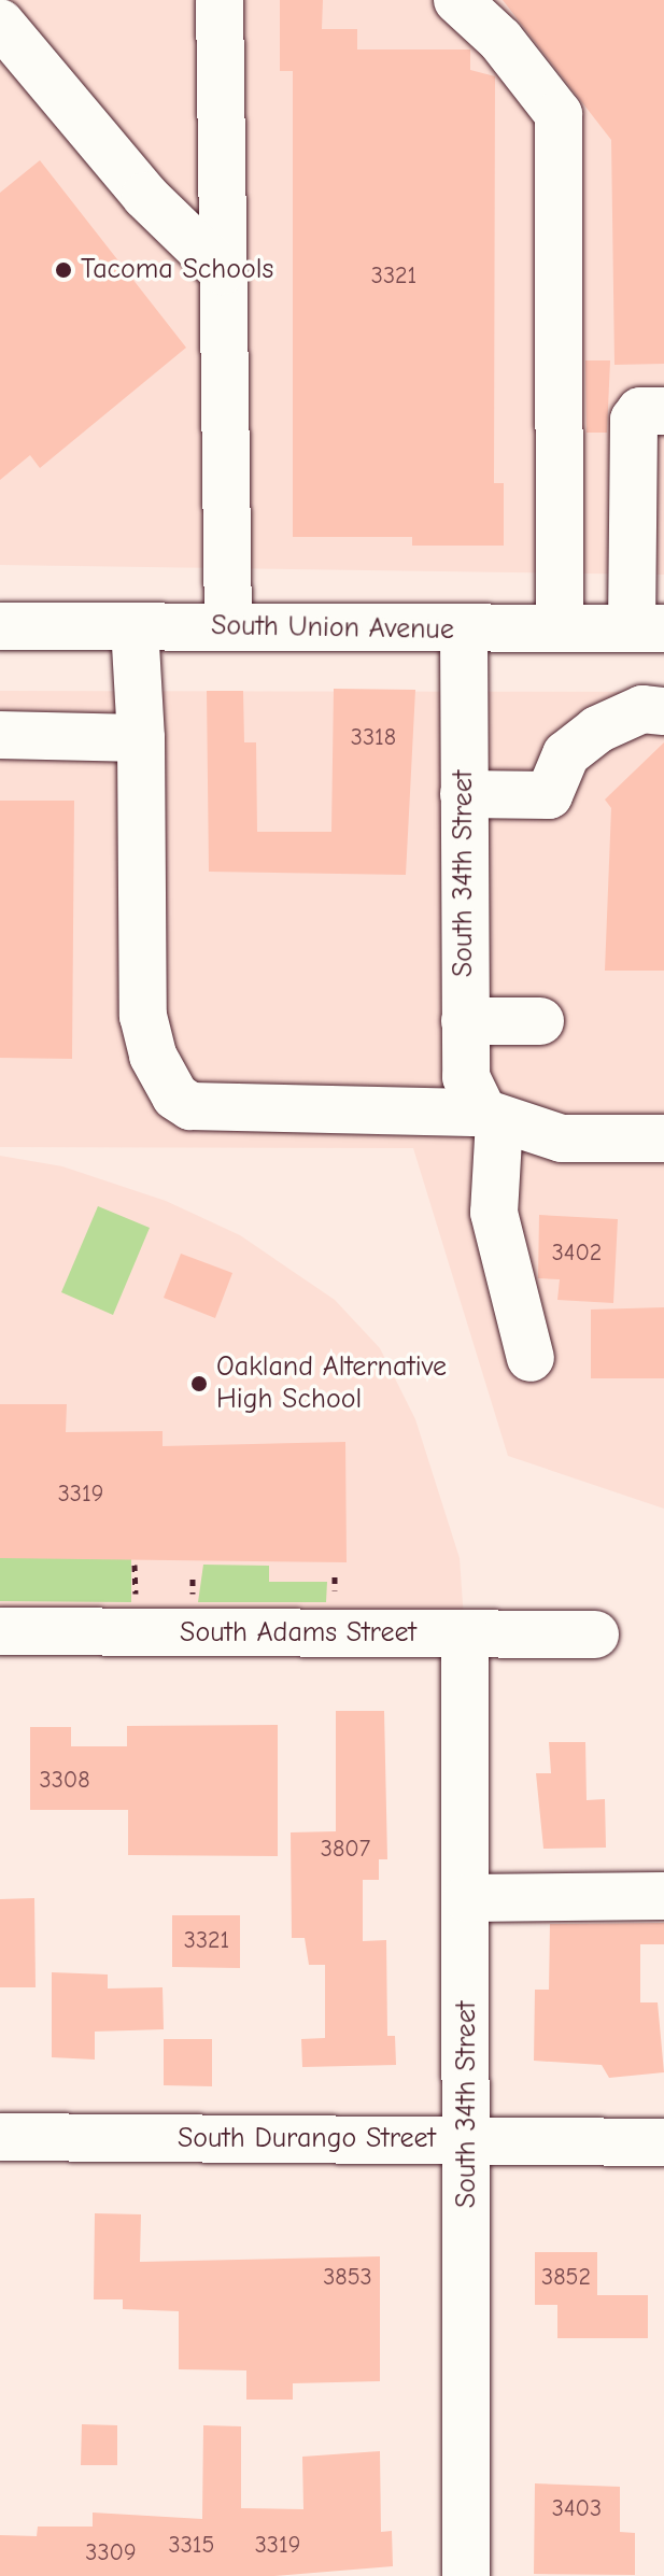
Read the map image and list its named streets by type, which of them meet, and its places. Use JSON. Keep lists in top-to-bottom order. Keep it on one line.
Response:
{"streets":{"street":["South Union Avenue","South 34th Street","South Adams Street","South Durango Street"]},"crossings":[["South Union Avenue","South 34th Street"],["South 34th Street","South Adams Street"],["South 34th Street","South Durango Street"]],"places":["Tacoma Schools","Oakland Alternative High School"],"house_numbers":["3321","3318","3402","3319","3308","3807","3321","3853","3852","3403","3315","3319","3309"]}
